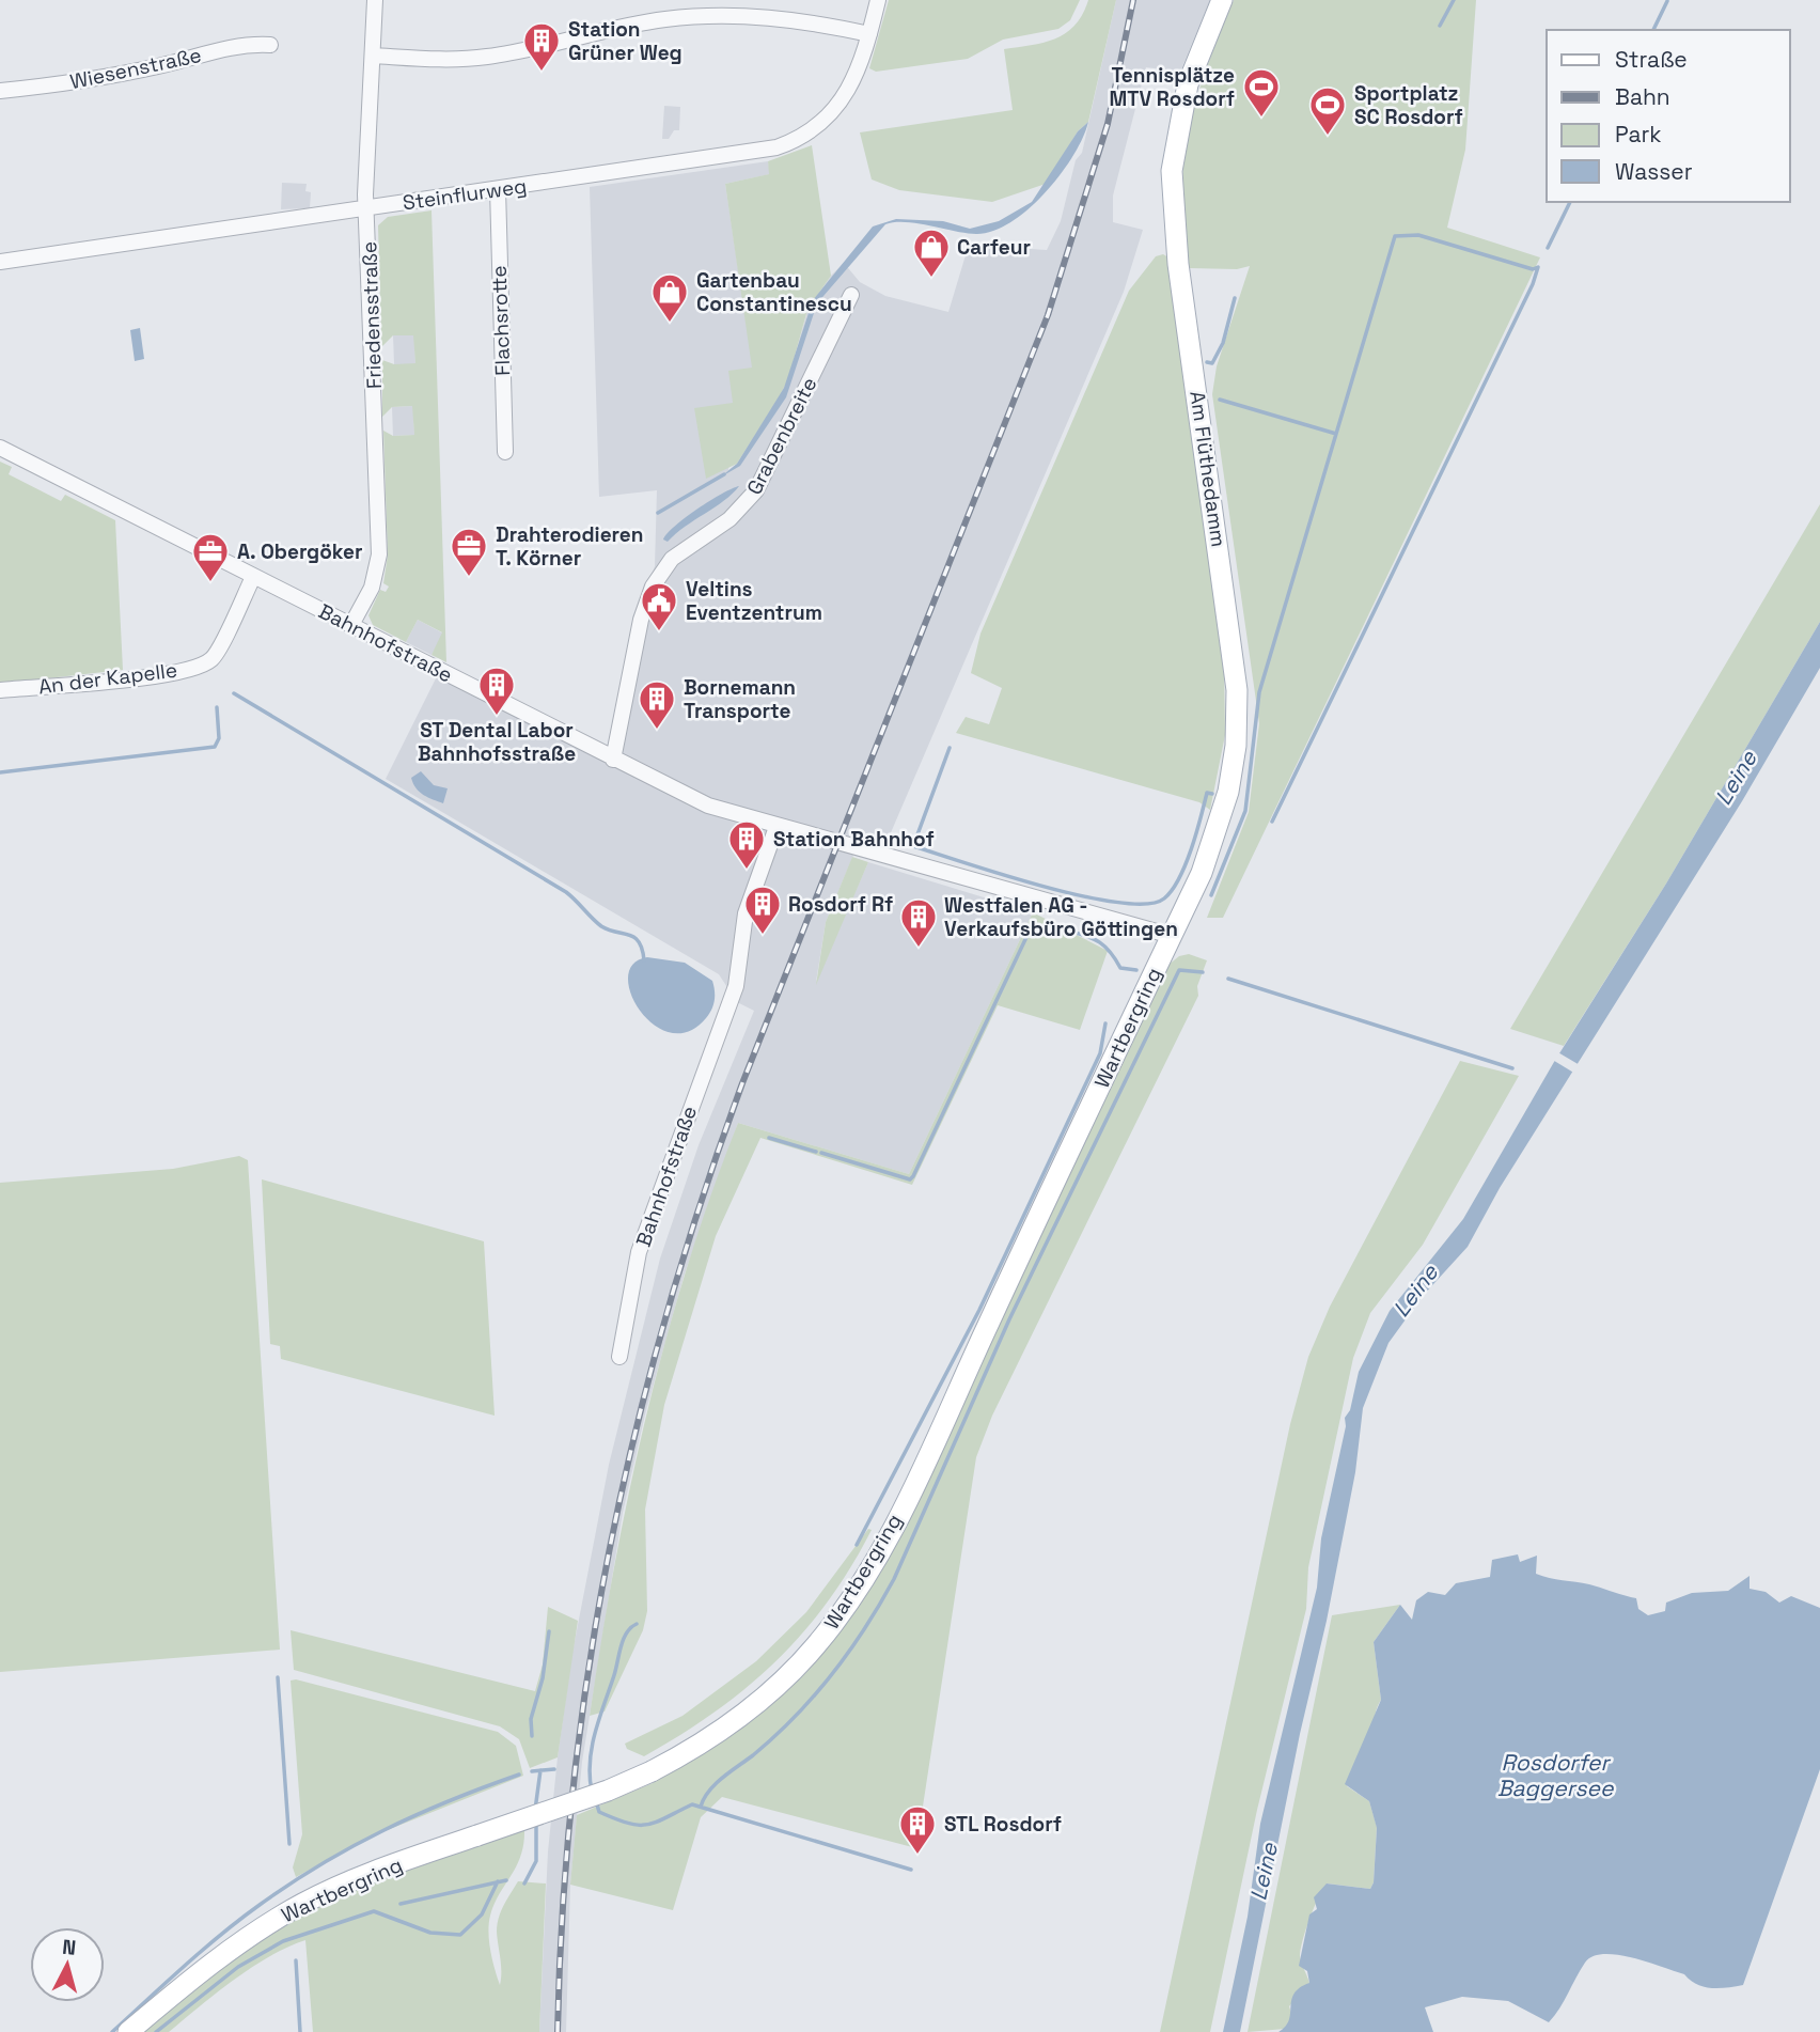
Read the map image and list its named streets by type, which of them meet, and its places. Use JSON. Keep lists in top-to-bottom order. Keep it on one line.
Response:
{"streets":{"main road":["Am Flüthedamm","Wartbergring"],"street":["Wiesenstraße","Steinflurweg","Friedensstraße","Flachsrotte","Grabenbreite","Bahnhofstraße","An der Kapelle"]},"crossings":[["Steinflurweg","Friedensstraße"],["Steinflurweg","Flachsrotte"],["Friedensstraße","Bahnhofstraße"],["Grabenbreite","Bahnhofstraße"],["Am Flüthedamm","Bahnhofstraße"],["Am Flüthedamm","Wartbergring"],["Bahnhofstraße","An der Kapelle"],["Bahnhofstraße","Wartbergring"]],"water":["Leine","Rosdorfer Baggersee"],"places":{"building":["Station Grüner Weg","ST Dental Labor Bahnhofsstraße","Bornemann Transporte","Station Bahnhof","Rosdorf Rf","Westfalen AG - Verkaufsbüro Göttingen","STL Rosdorf"],"sports":["Tennisplätze MTV Rosdorf","Sportplatz SC Rosdorf"],"shop":["Carfeur","Gartenbau Constantinescu"],"office":["Drahterodieren T. Körner","A. Obergöker"],"public building":["Veltins Eventzentrum"]},"legend":["Straße","Bahn","Park","Wasser"],"north":"top"}
